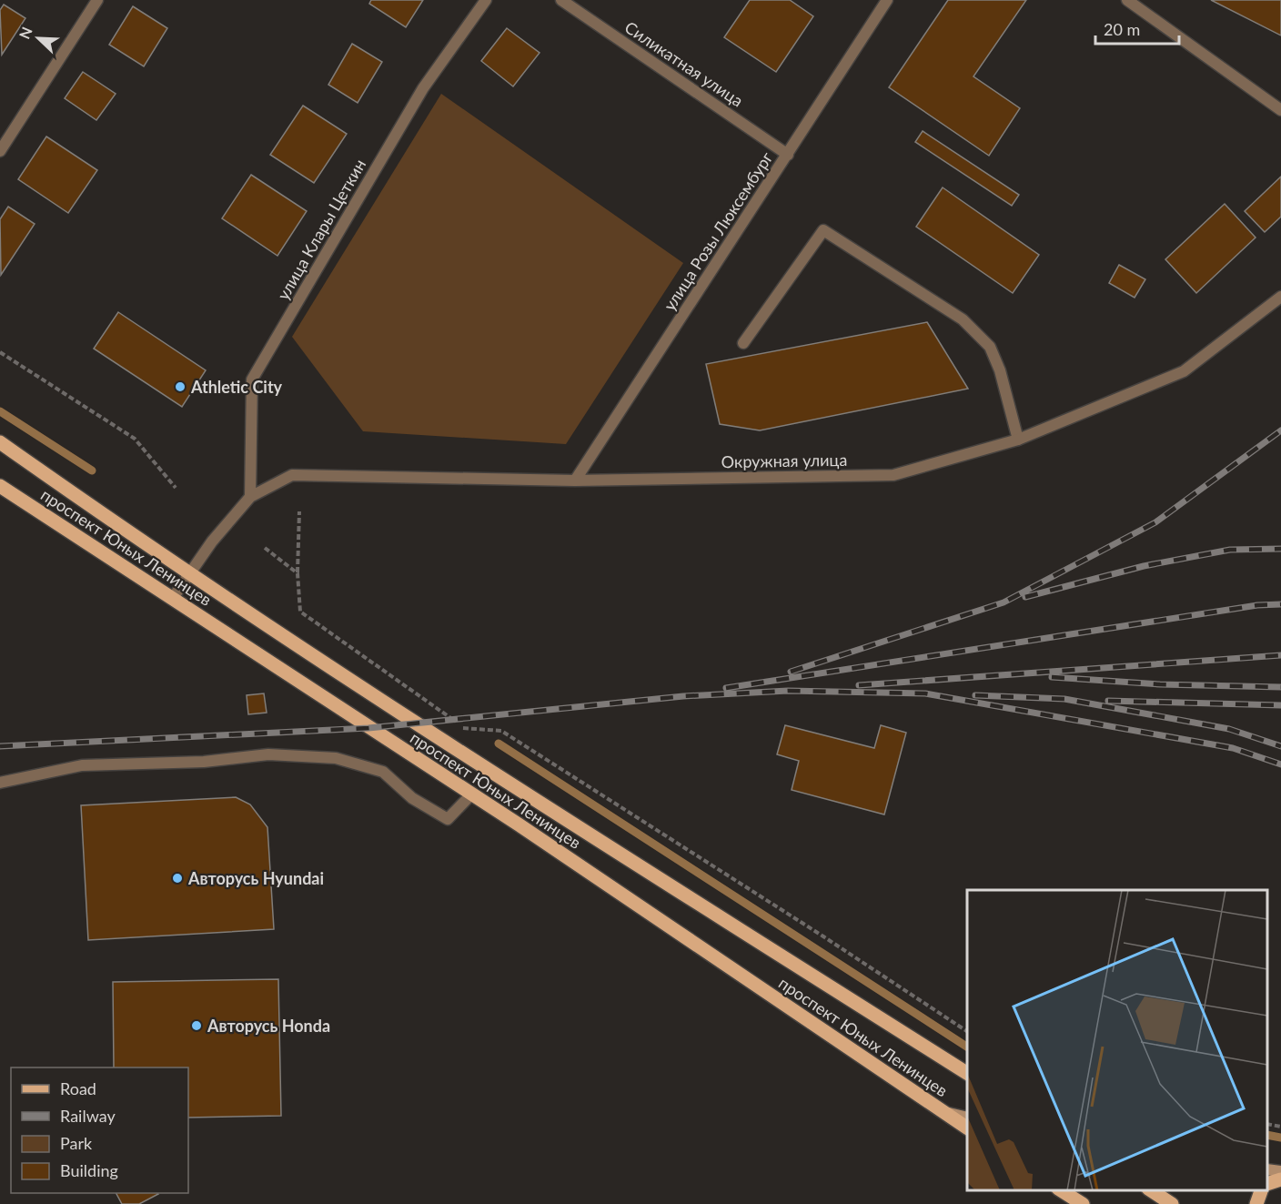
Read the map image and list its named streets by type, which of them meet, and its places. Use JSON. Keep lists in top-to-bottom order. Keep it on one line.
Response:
{"streets":{"main road":["проспект Юных Ленинцев"],"street":["Силикатная улица","улица Клары Цеткин","улица Розы Люксембург","Окружная улица"]},"crossings":[["Силикатная улица","улица Розы Люксембург"],["улица Клары Цеткин","Окружная улица"],["улица Розы Люксембург","Окружная улица"]],"places":["Athletic City","Авторусь Hyundai","Авторусь Honda"],"legend":["Road","Railway","Park","Building"],"scale_bar":"20 m","north":"top left"}
